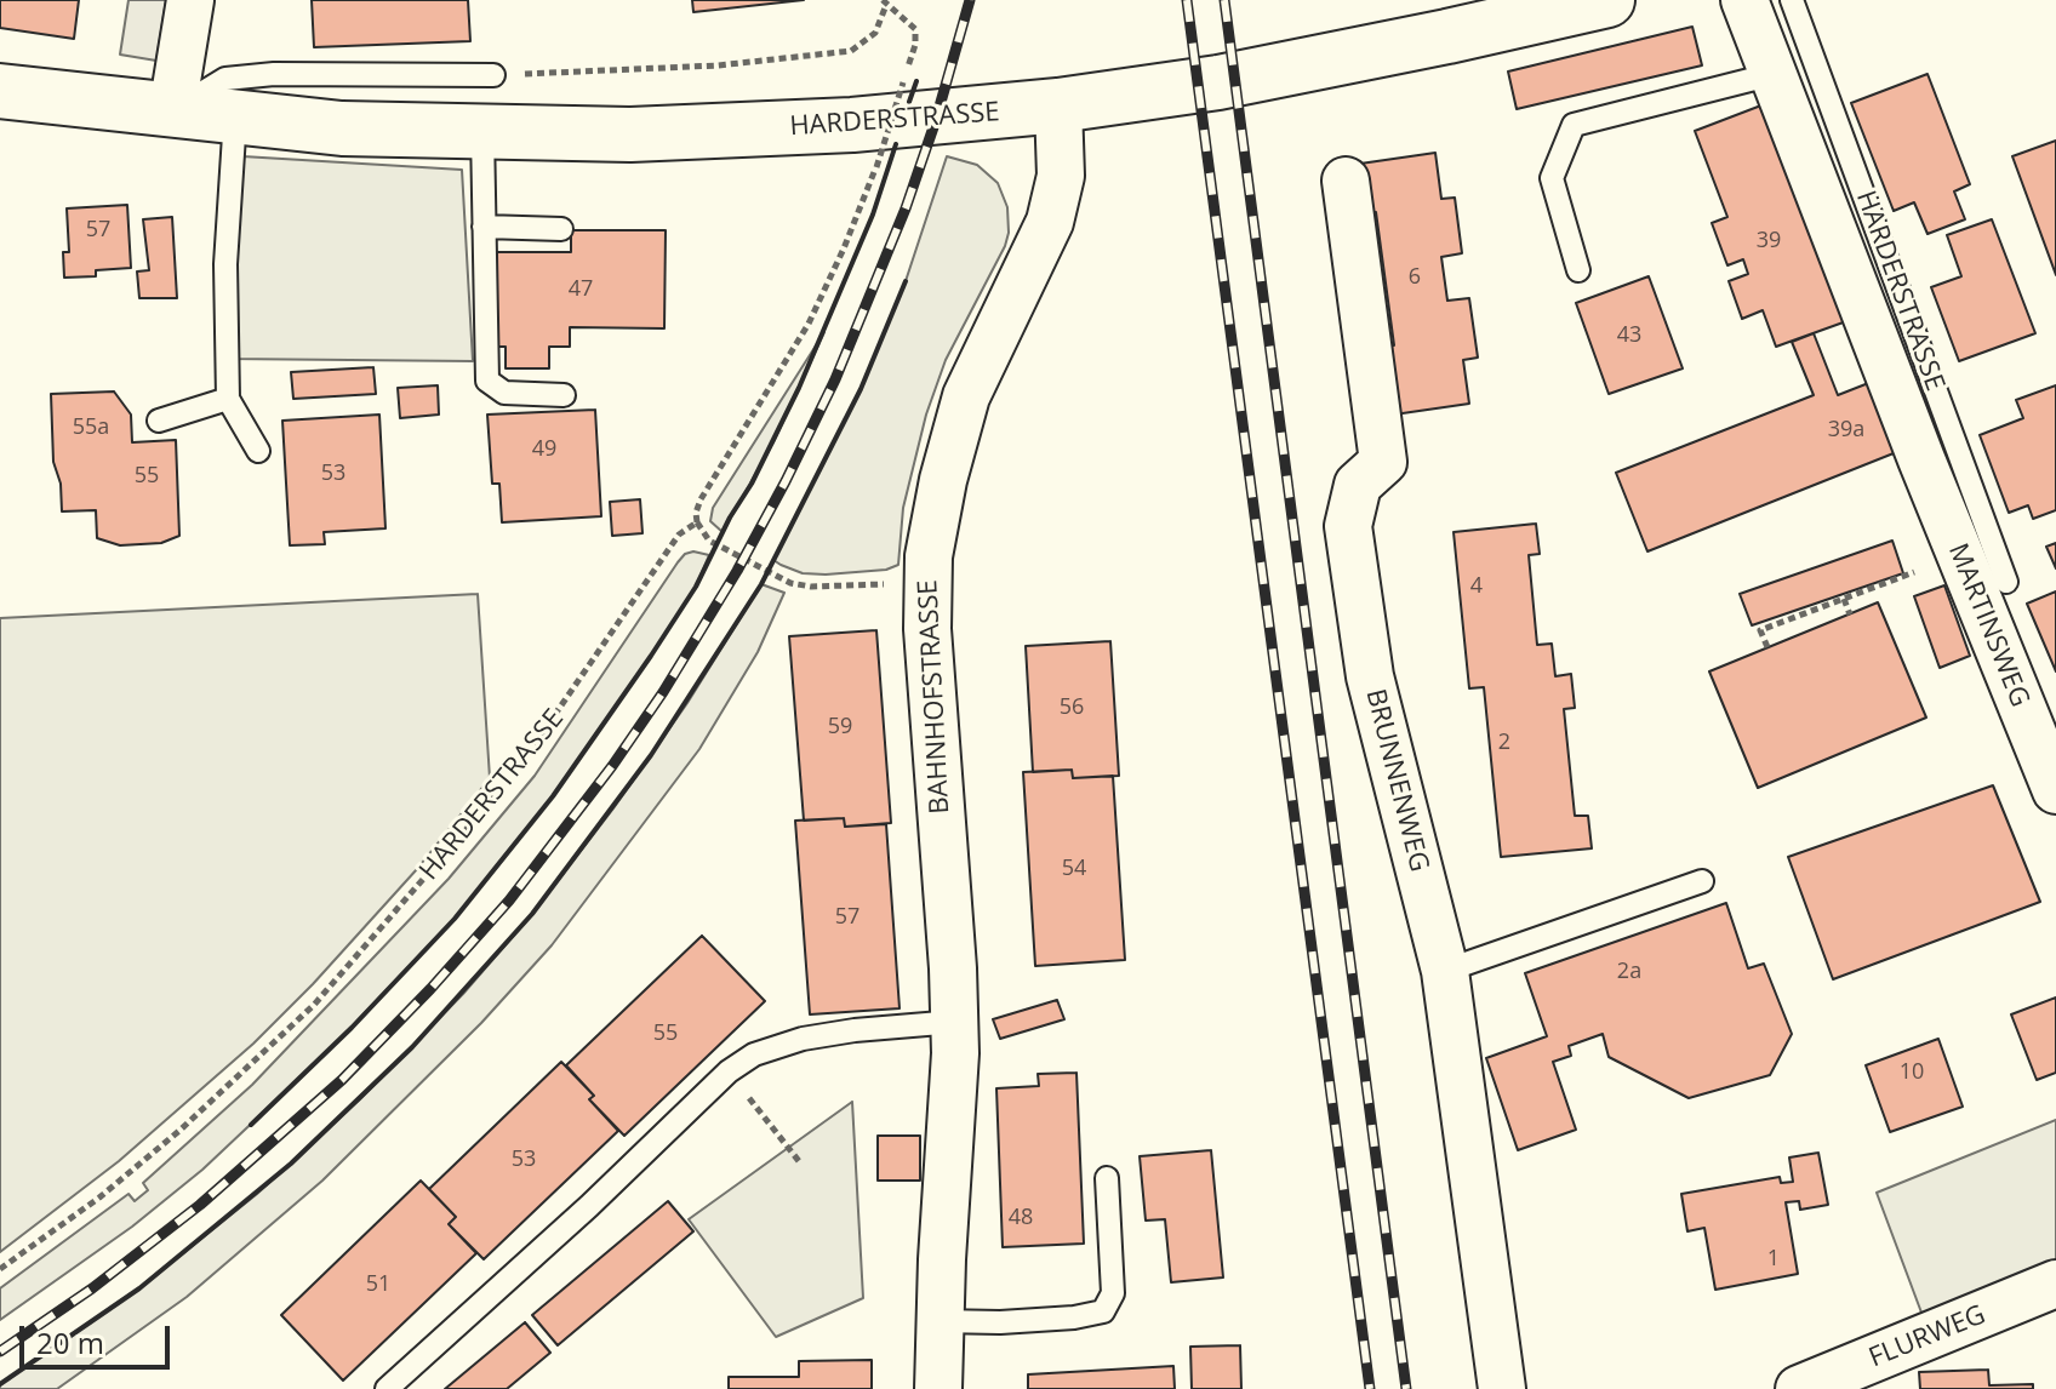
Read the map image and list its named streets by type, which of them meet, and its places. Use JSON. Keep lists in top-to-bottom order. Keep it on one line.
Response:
{"streets":{"main road":["HARDERSTRASSE"],"street":["MARTINSWEG","BAHNHOFSTRASSE","BRUNNENWEG","FLURWEG"]},"crossings":[["HARDERSTRASSE","MARTINSWEG"],["HARDERSTRASSE","BAHNHOFSTRASSE"]],"house_numbers":["57","39","6","47","43","55a","39a","49","53","55","4","56","59","2","54","57","2a","55","10","53","48","1","51"],"scale_bar":"20 m"}
